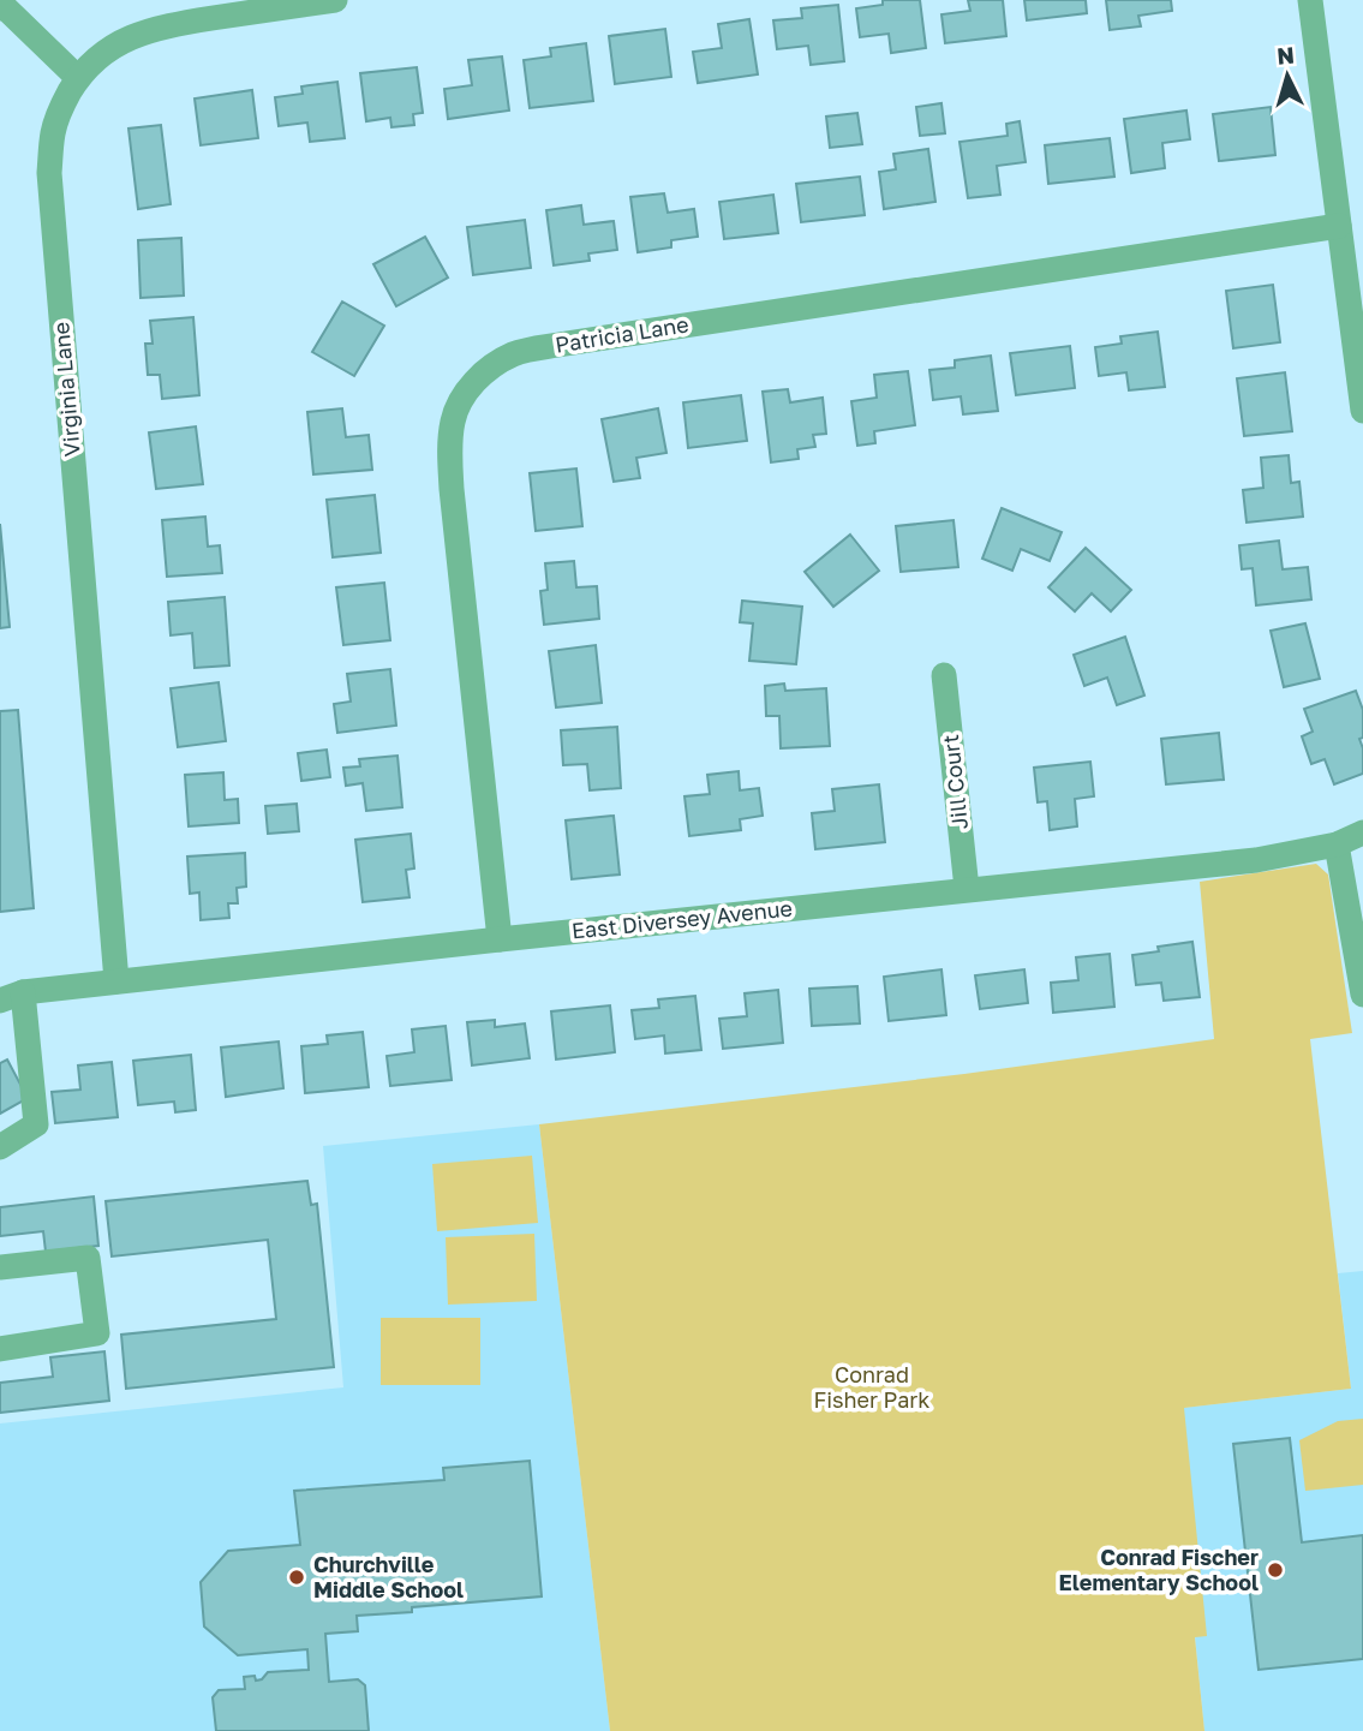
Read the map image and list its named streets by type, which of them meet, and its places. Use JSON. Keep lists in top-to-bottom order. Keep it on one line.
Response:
{"streets":{"street":["Patricia Lane","Virginia Lane","Jill Court","East Diversey Avenue"]},"crossings":[["Patricia Lane","East Diversey Avenue"],["Virginia Lane","East Diversey Avenue"],["Jill Court","East Diversey Avenue"]],"parks":["Conrad Fisher Park"],"places":["Conrad Fischer Elementary School","Churchville Middle School"],"north":"top"}
